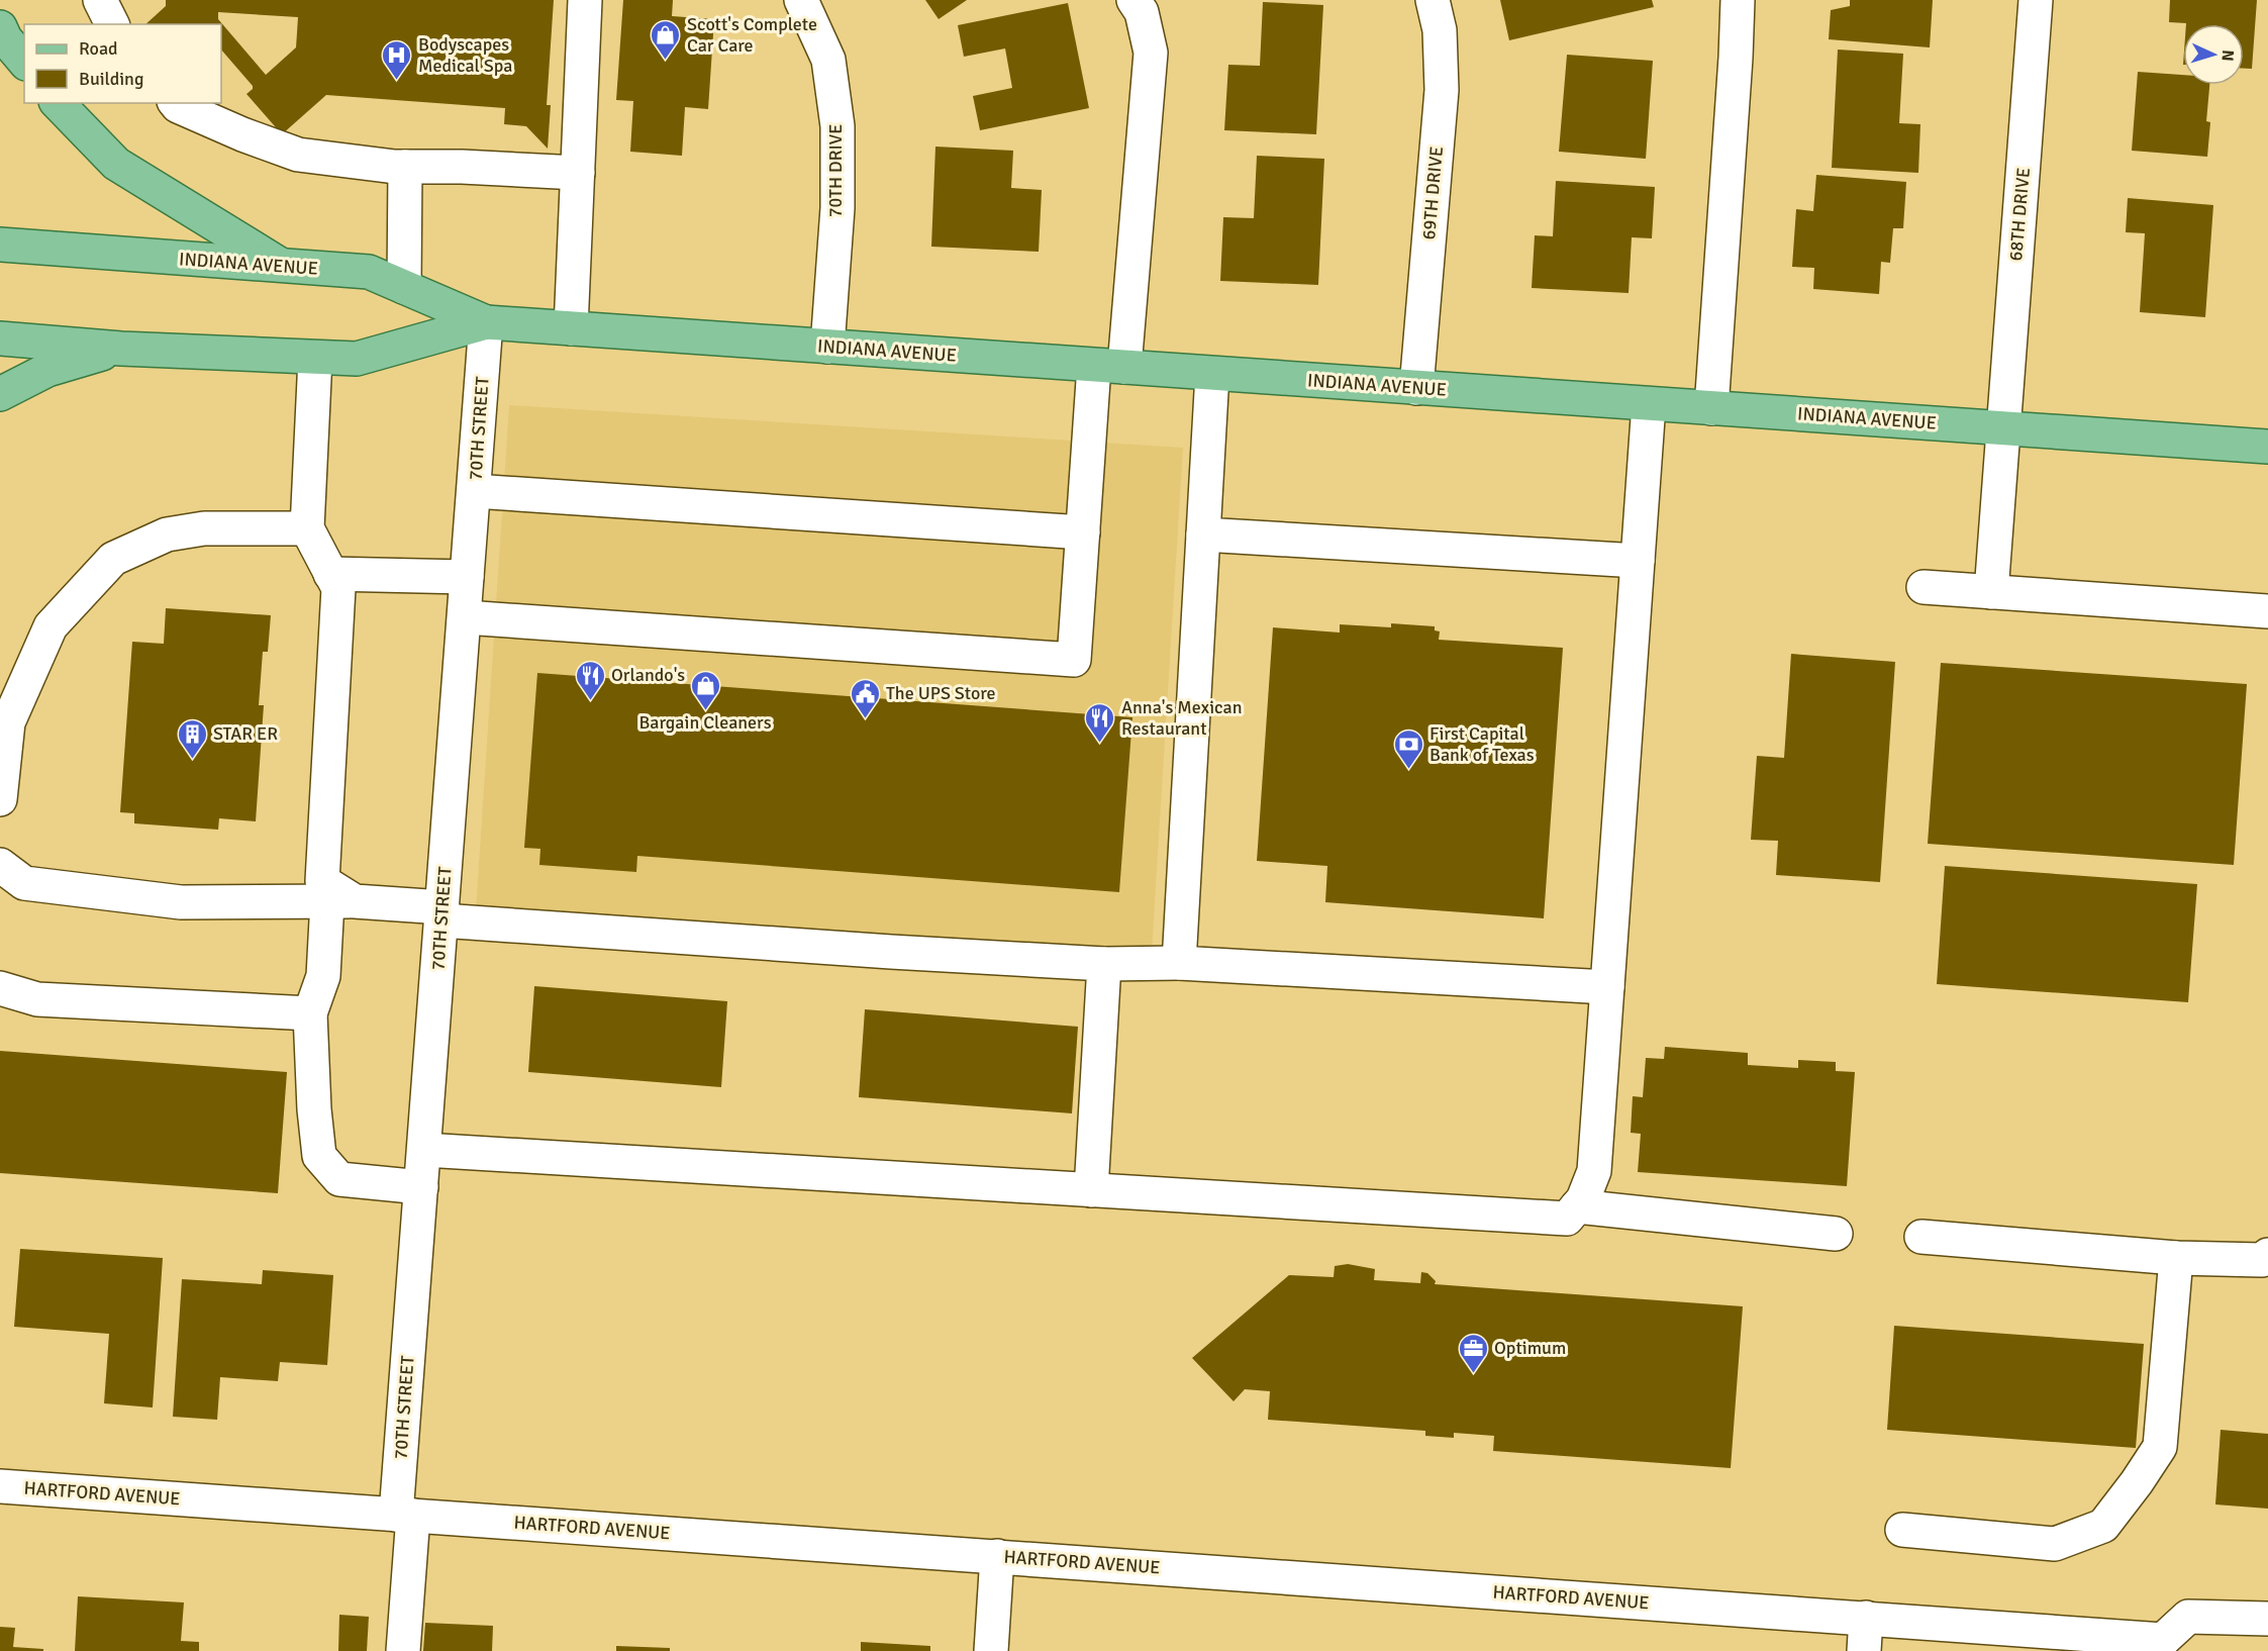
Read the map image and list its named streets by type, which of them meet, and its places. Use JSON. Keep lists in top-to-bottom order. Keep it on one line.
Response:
{"streets":{"main road":["INDIANA AVENUE"],"street":["70TH DRIVE","69TH DRIVE","68TH DRIVE","70TH STREET","HARTFORD AVENUE"]},"crossings":[["70TH DRIVE","INDIANA AVENUE"],["69TH DRIVE","INDIANA AVENUE"],["68TH DRIVE","INDIANA AVENUE"],["INDIANA AVENUE","70TH STREET"],["70TH STREET","HARTFORD AVENUE"]],"places":{"shop":["Scott's Complete Car Care","Bargain Cleaners"],"hospital":["Bodyscapes Medical Spa"],"restaurant":["Orlando's","Anna's Mexican Restaurant"],"public building":["The UPS Store"],"building":["STAR ER"],"bank":["First Capital Bank of Texas"],"office":["Optimum"]},"legend":["Road","Building"],"north":"right"}
